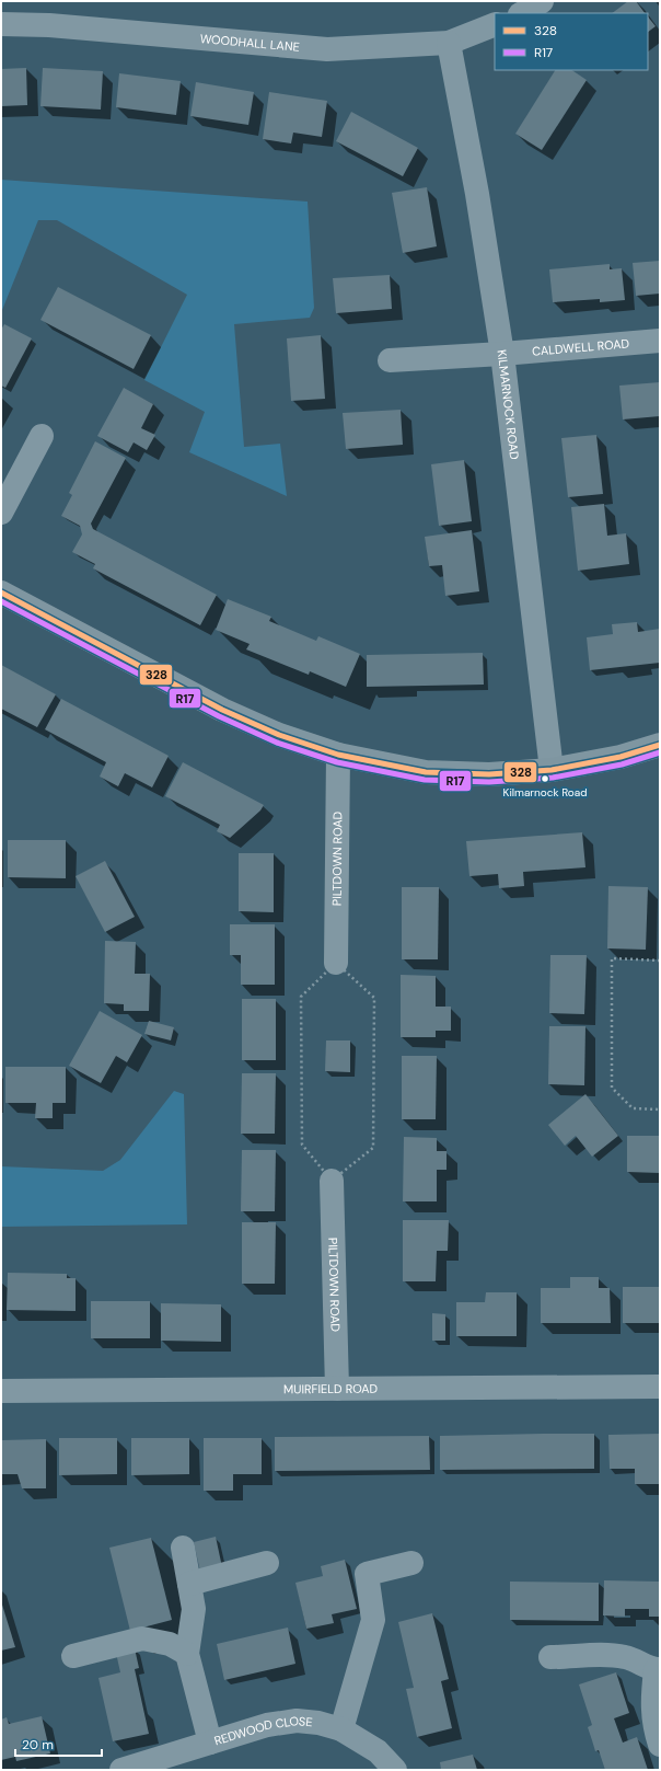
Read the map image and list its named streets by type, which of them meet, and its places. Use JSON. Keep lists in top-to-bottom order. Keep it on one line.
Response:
{"streets":{"street":["WOODHALL LANE","CALDWELL ROAD","KILMARNOCK ROAD","PILTDOWN ROAD","MUIRFIELD ROAD","REDWOOD CLOSE"]},"crossings":[["WOODHALL LANE","KILMARNOCK ROAD"],["CALDWELL ROAD","KILMARNOCK ROAD"],["PILTDOWN ROAD","MUIRFIELD ROAD"]],"places":["Kilmarnock Road"],"lines":["transit line 328","transit line R17"],"legend":["328","R17"],"scale_bar":"20 m"}
